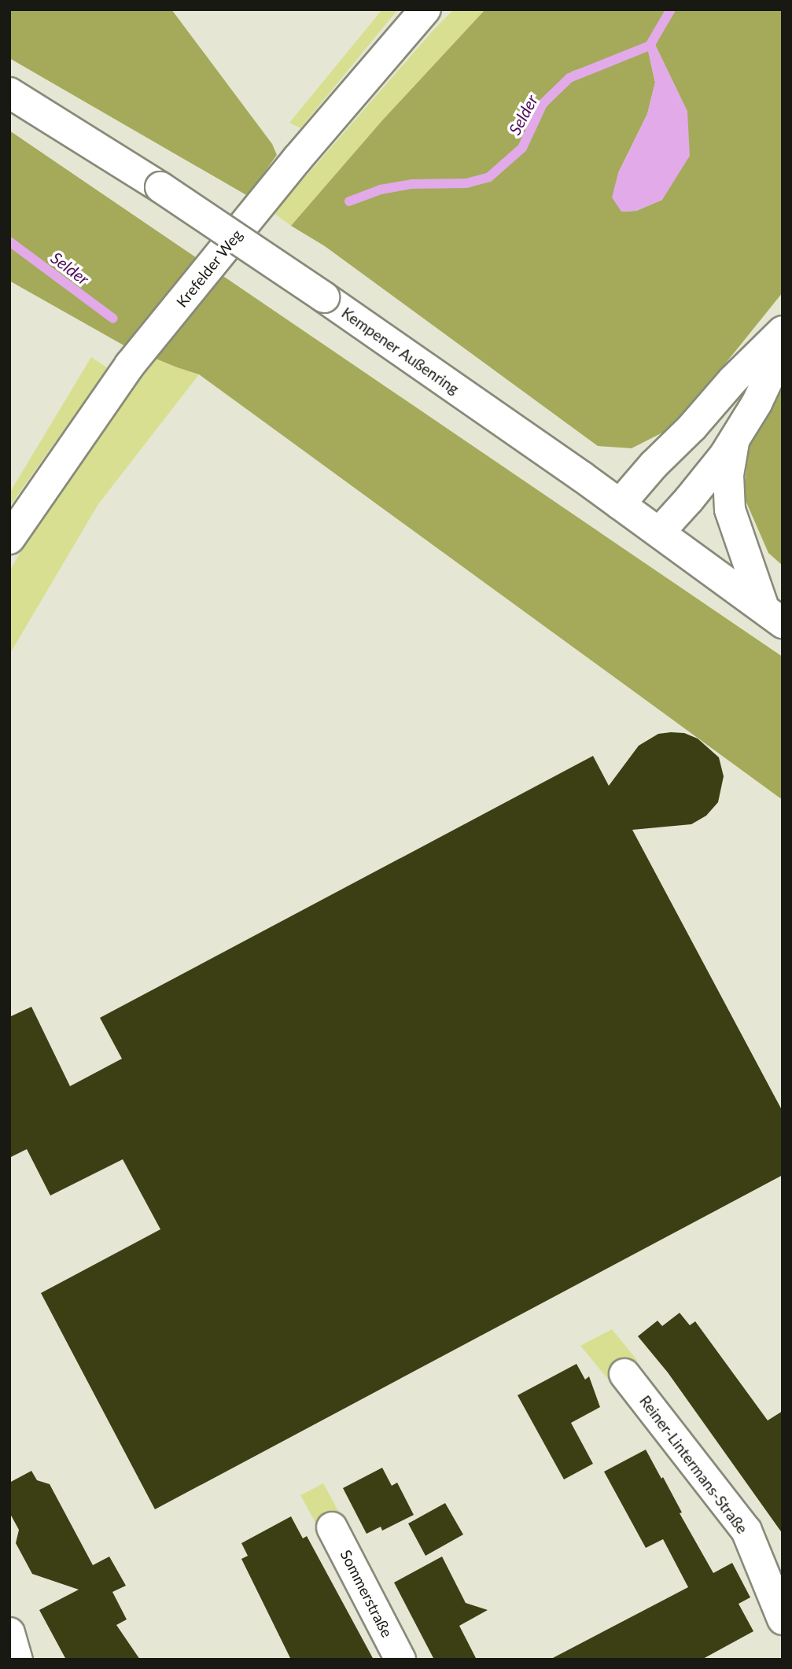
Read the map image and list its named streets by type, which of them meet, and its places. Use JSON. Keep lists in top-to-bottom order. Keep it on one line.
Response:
{"streets":{"main road":["Krefelder Weg","Kempener Außenring","Reiner-Lintermans-Straße","Sommerstraße"]},"water":["Selder"]}
